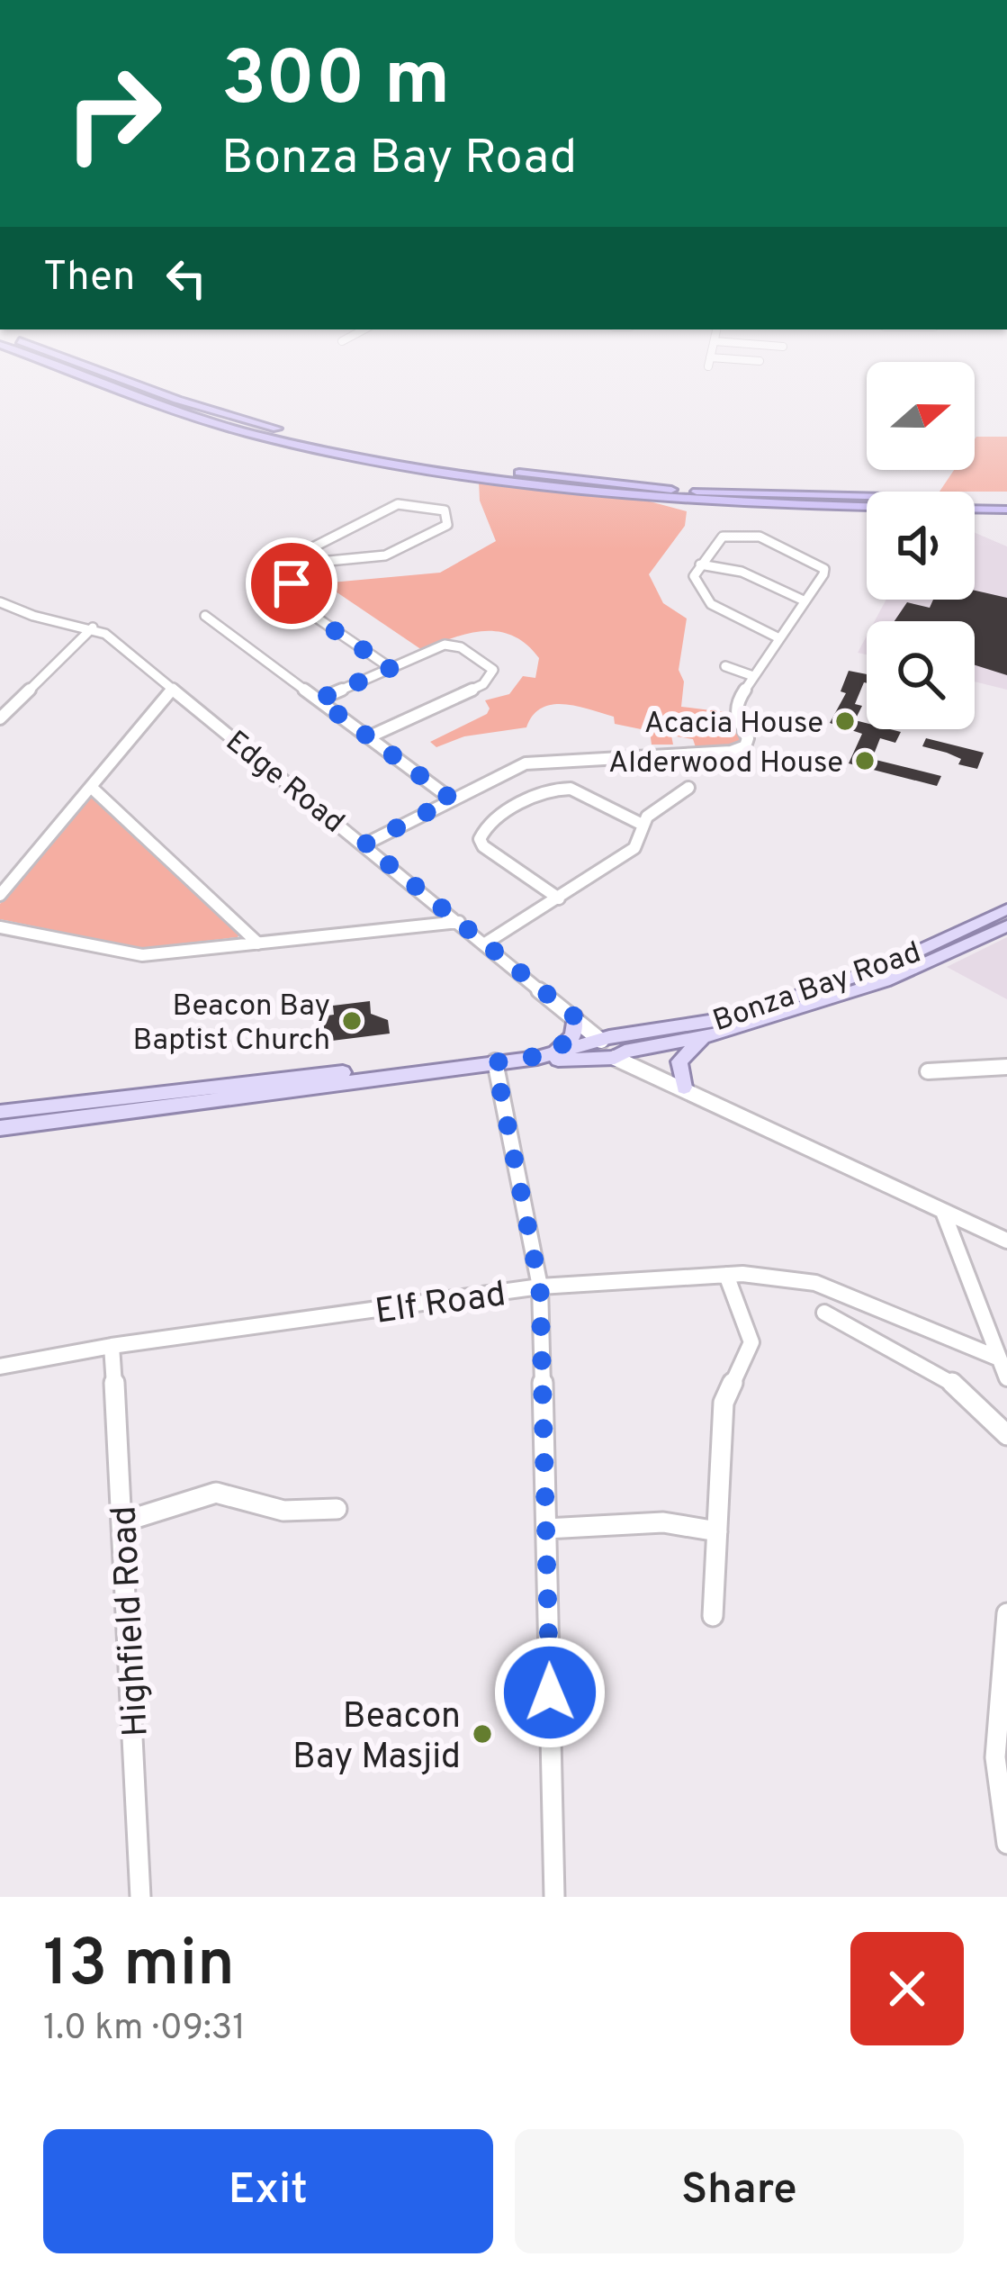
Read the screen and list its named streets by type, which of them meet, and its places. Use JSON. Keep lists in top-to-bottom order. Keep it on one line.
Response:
{"streets":{"main road":["Bonza Bay Road"],"street":["Edge Road","Elf Road","Highfield Road"]},"crossings":[["Edge Road","Bonza Bay Road"],["Elf Road","Highfield Road"]],"places":["Acacia House","Alderwood House","Beacon Bay Baptist Church","Beacon Bay Masjid"],"north":"right","page":{"turn":["300 m","Bonza Bay Road"],"then":"Then","heading":["13 min","1.0 km · 09:31"],"buttons":["Exit","Share"]}}
